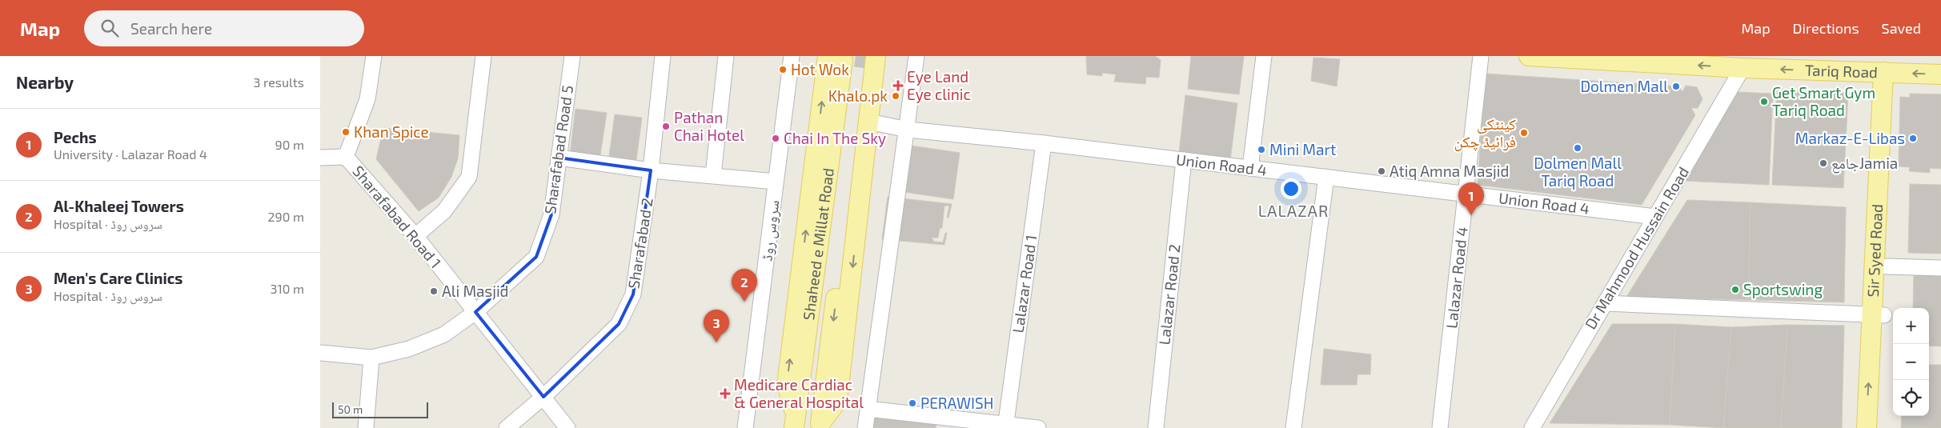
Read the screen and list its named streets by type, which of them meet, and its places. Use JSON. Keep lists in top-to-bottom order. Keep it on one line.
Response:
{"streets":{"main road":["Tariq Road","Shaheed e Millat Road","Sir Syed Road"],"street":["Sharafabad Road 5","Union Road 4","Sharafabad Road 1","سروس روڈ","Sharafabad 2","Dr Mahmood Hussain Road","Lalazar Road 4","Lalazar Road 1","Lalazar Road 2"]},"crossings":[["Tariq Road","Dr Mahmood Hussain Road"],["Tariq Road","Sir Syed Road"],["Sharafabad Road 5","Sharafabad Road 1"],["Union Road 4","Dr Mahmood Hussain Road"],["Union Road 4","Lalazar Road 4"],["Union Road 4","Lalazar Road 1"],["Union Road 4","Lalazar Road 2"],["Sharafabad Road 1","Sharafabad 2"]],"one_way":["Tariq Road"],"districts":["LALAZAR"],"places":{"other":["Hot Wok","Dolmen Mall","Khalo.pk","Get Smart Gym Tariq Road","Pathan Chai Hotel","Khan Spice","کینٹکی فرائیڈ چکن","Chai In The Sky","Markaz-E-Libas","Dolmen Mall Tariq Road","Mini Mart","جامعJamia","Atiq Amna Masjid","Sportswing","Ali Masjid","PERAWISH"],"health":["Eye Land Eye clinic","Medicare Cardiac & General Hospital"]},"scale_bar":"50 m","page":{"header":"Map","search":"Search here","nav":["Map","Directions","Saved"],"heading":["Nearby","3 results"],"list":[{"mark":"1","name":"Pechs","note":"University · Lalazar Road 4","value":"90 m"},{"mark":"2","name":"Al-Khaleej Towers","note":"Hospital · سروس روڈ","value":"290 m"},{"mark":"3","name":"Men's Care Clinics","note":"Hospital · سروس روڈ","value":"310 m"}],"pins":["1","2","3"],"map_buttons":["+","−"],"scale":"50 m"}}
